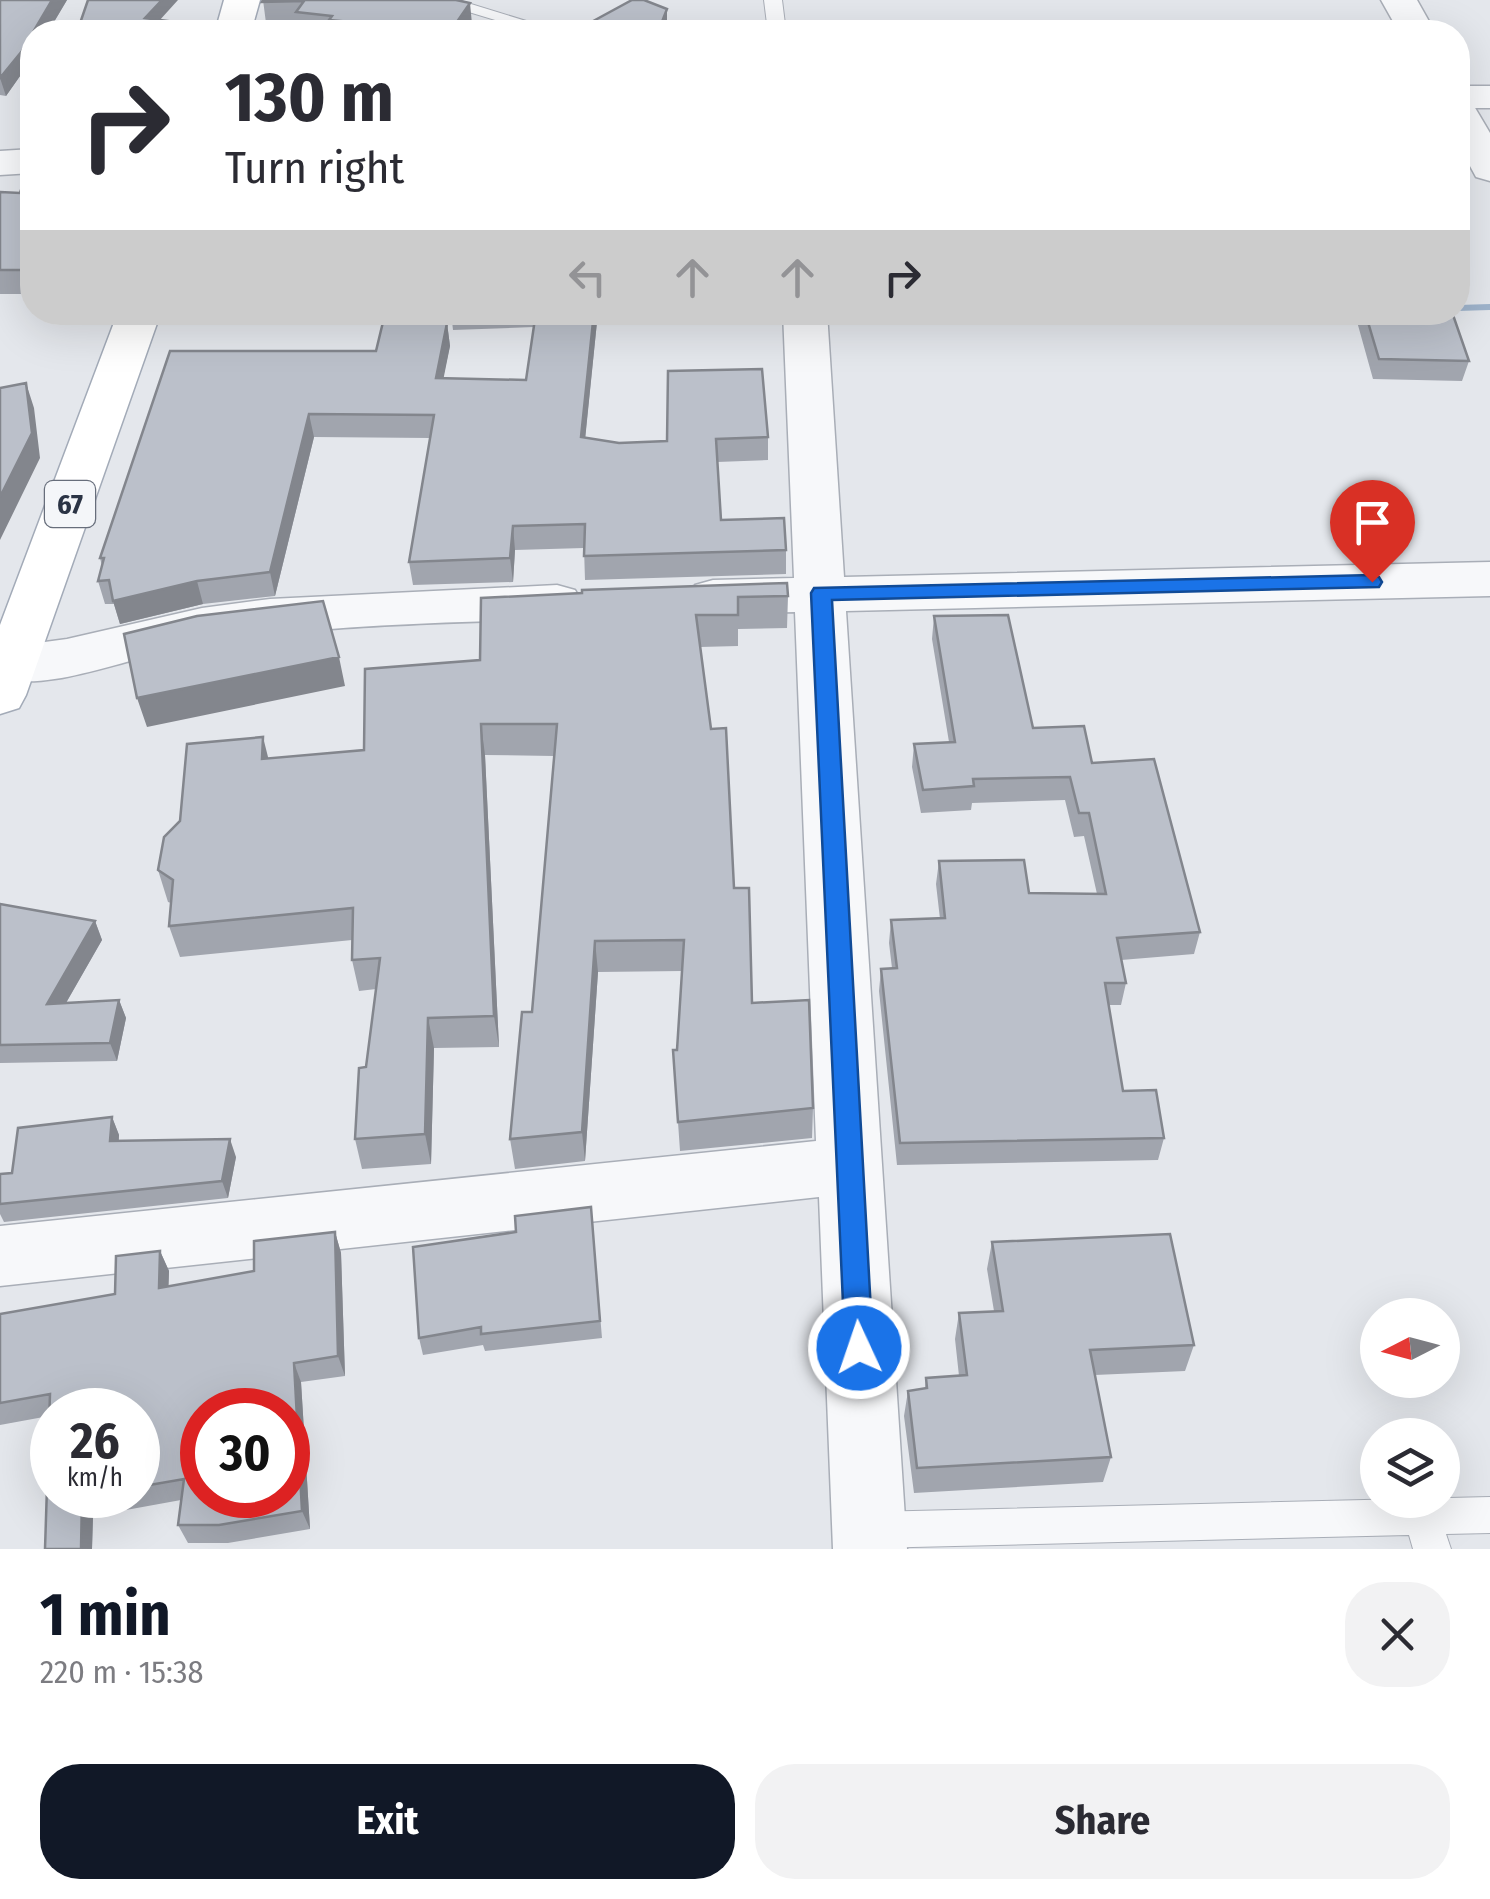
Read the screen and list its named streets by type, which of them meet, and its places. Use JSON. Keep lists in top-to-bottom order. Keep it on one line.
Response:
{"streets":{"main road":["67"]},"north":"left","page":{"turn":["130 m","Turn right"],"speed":"26 km/h","limit":"30","heading":["1 min","220 m · 15:38"],"buttons":["Exit","Share"]}}
